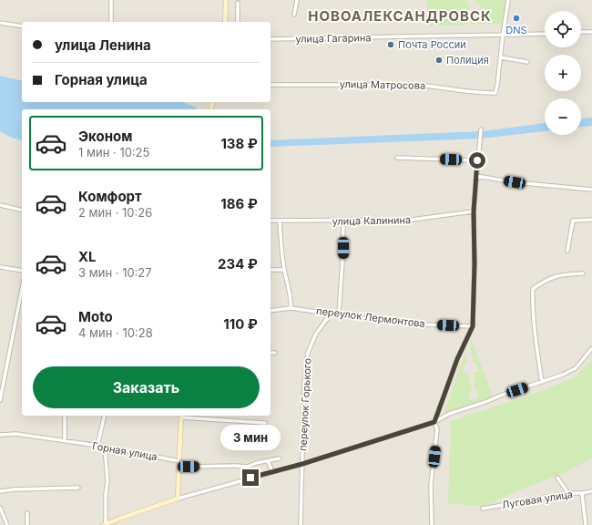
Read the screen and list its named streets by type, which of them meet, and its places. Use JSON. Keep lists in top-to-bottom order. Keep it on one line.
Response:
{"streets":{"street":["улица Гагарина","улица Матросова","улица Калинина","переулок Лермонтова","переулок Горького","Горная улица","Луговая улица"]},"crossings":[["переулок Лермонтова","переулок Горького"]],"districts":["НОВОАЛЕКСАНДРОВСК"],"places":["DNS","Почта России","Полиция"],"page":{"map_buttons":["+","−"],"banner":["улица Ленина","Горная улица"],"list":[{"name":"Эконом","note":"1 мин · 10:25","value":"138 ₽"},{"name":"Комфорт","note":"2 мин · 10:26","value":"186 ₽"},{"name":"XL","note":"3 мин · 10:27","value":"234 ₽"},{"name":"Moto","note":"4 мин · 10:28","value":"110 ₽"}],"buttons":"Заказать","bubble":"3 мин"}}
